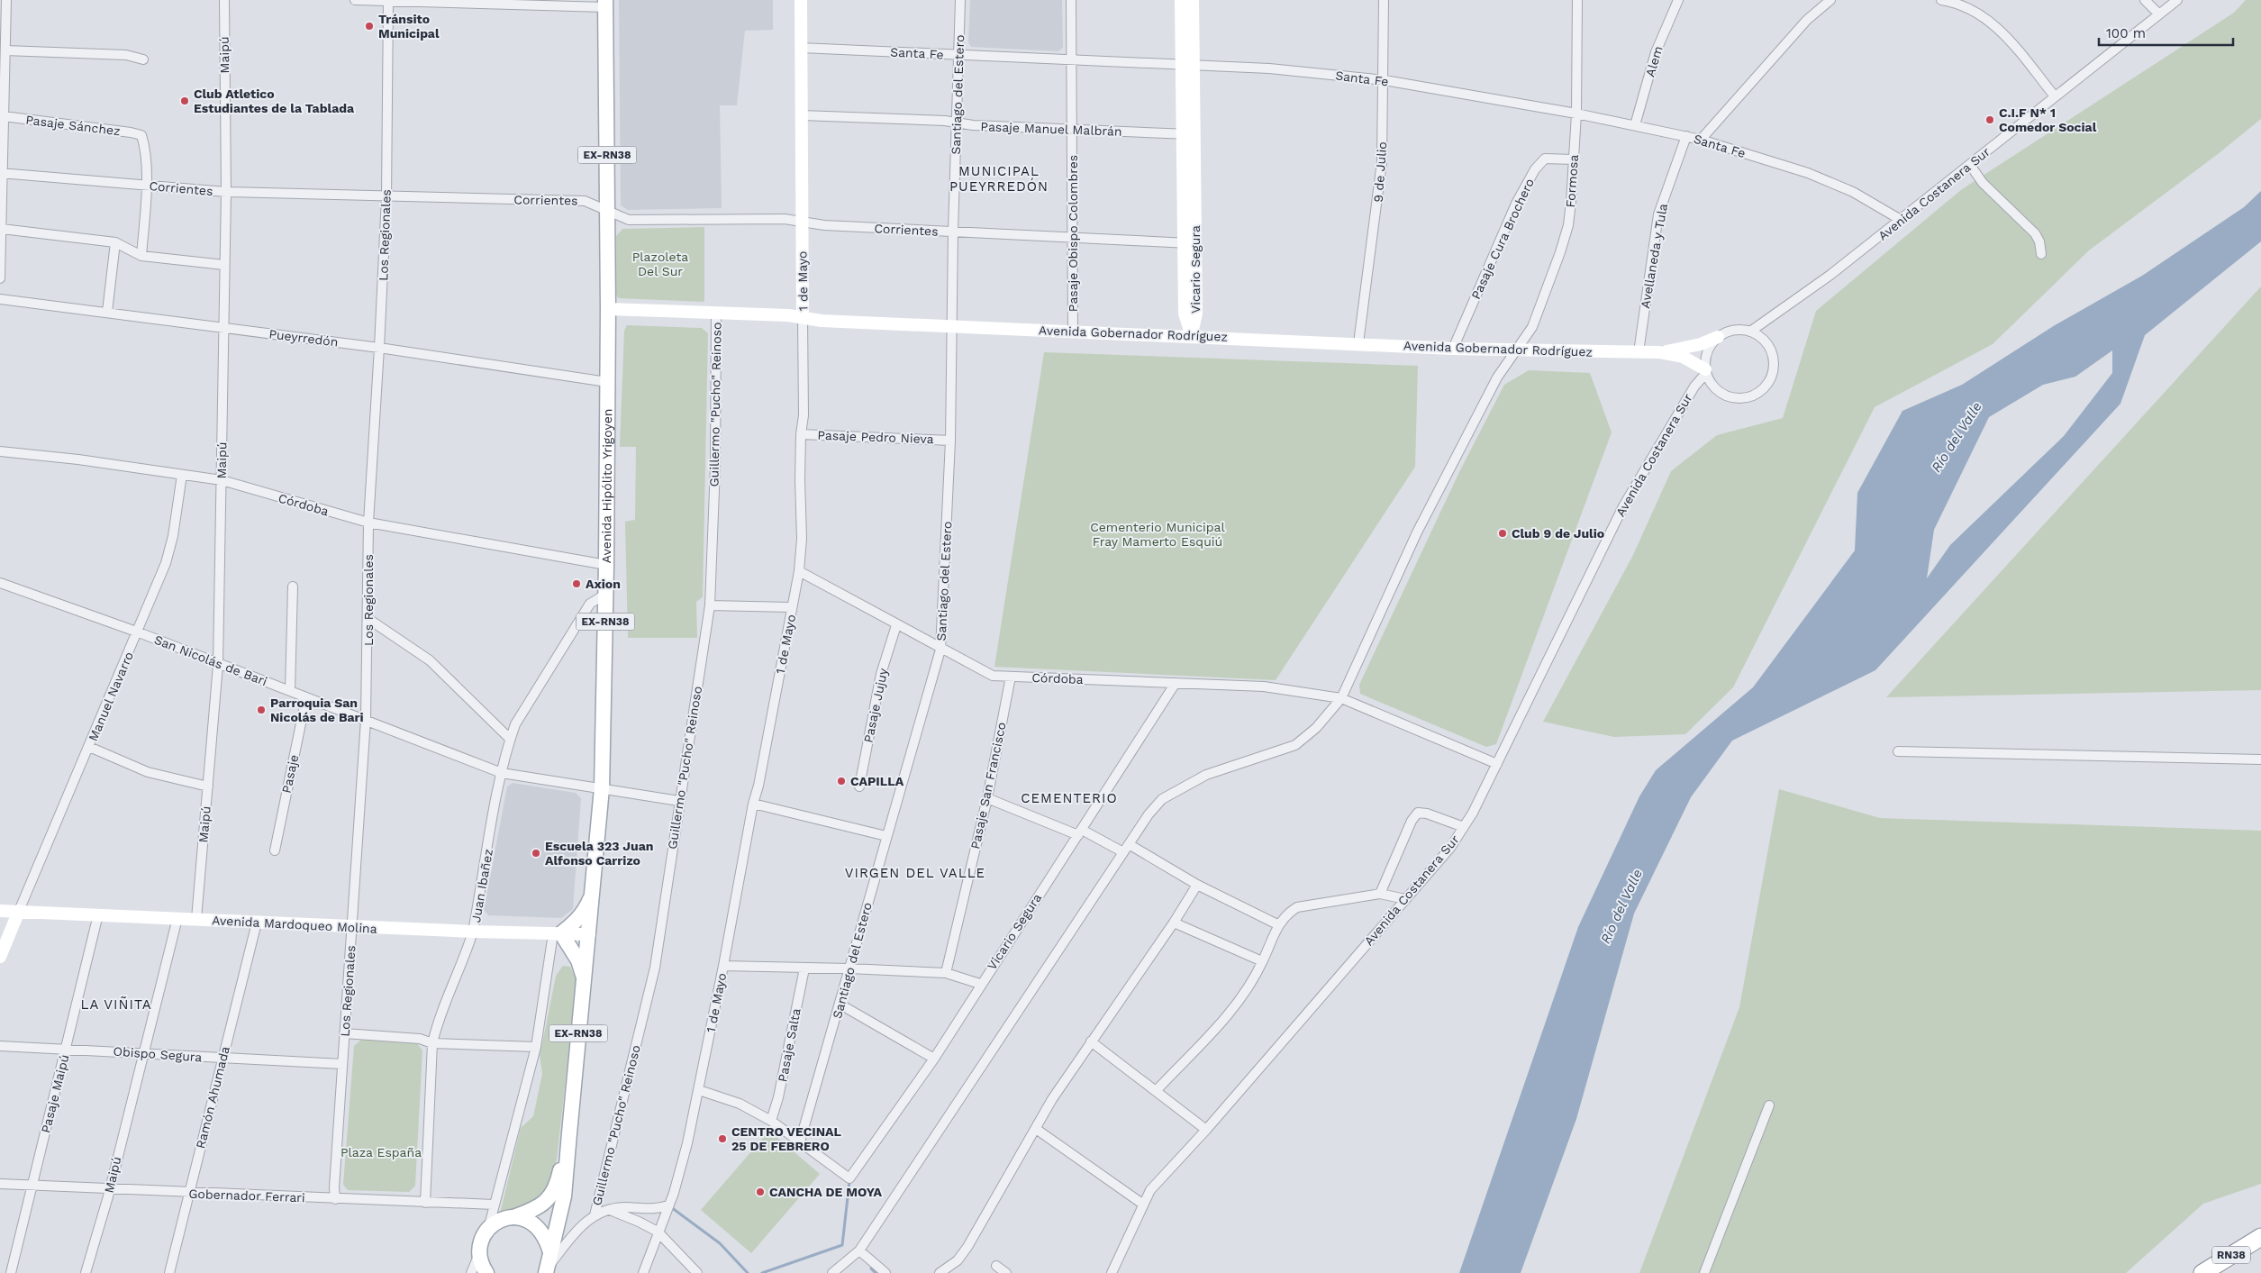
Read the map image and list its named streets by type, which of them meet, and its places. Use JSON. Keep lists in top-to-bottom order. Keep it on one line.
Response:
{"streets":{"highway":["RN38"],"main road":["EX-RN38","Avenida Hipólito Yrigoyen"],"street":["Santa Fe","Maipú","Alem","Santiago del Estero","Pasaje Sánchez","Pasaje Manuel Malbrán","9 de Julio","Formosa","Corrientes","Avenida Costanera Sur","Pasaje Obispo Colombres","Los Regionales","Pasaje Cura Brochero","Avellaneda y Tula","Vicario Segura","1 de Mayo","Avenida Gobernador Rodríguez","Pueyrredón","Guillermo \"Pucho\" Reinoso","Pasaje Pedro Nieva","Córdoba","San Nicolás de Bari","Manuel Navarro","Pasaje Jujuy","Pasaje","Pasaje San Francisco","Juan Ibañez","Avenida Mardoqueo Molina","Pasaje Salta","Obispo Segura","Pasaje Maipú","Ramón Ahumada","Gobernador Ferrari"]},"crossings":[["Santa Fe","Alem"],["Santa Fe","Santiago del Estero"],["Santa Fe","9 de Julio"],["Santa Fe","Formosa"],["Santa Fe","Avenida Costanera Sur"],["Santa Fe","Pasaje Obispo Colombres"],["Santa Fe","Avellaneda y Tula"],["Santa Fe","Vicario Segura"],["Santa Fe","1 de Mayo"],["Maipú","Corrientes"],["Maipú","Pueyrredón"],["Maipú","Córdoba"],["Maipú","San Nicolás de Bari"],["Maipú","Avenida Mardoqueo Molina"],["Maipú","Obispo Segura"],["Maipú","Gobernador Ferrari"],["Santiago del Estero","Pasaje Manuel Malbrán"],["Santiago del Estero","Corrientes"],["Santiago del Estero","Vicario Segura"],["Santiago del Estero","Avenida Gobernador Rodríguez"],["Santiago del Estero","Pasaje Pedro Nieva"],["Santiago del Estero","Córdoba"],["Pasaje Sánchez","Corrientes"],["Pasaje Manuel Malbrán","Pasaje Obispo Colombres"],["Pasaje Manuel Malbrán","Vicario Segura"],["Pasaje Manuel Malbrán","1 de Mayo"],["EX-RN38","Avenida Hipólito Yrigoyen"],["9 de Julio","Avenida Gobernador Rodríguez"],["Formosa","Pasaje Cura Brochero"],["Formosa","Avenida Gobernador Rodríguez"],["Formosa","Córdoba"],["Corrientes","Pasaje Obispo Colombres"],["Corrientes","Los Regionales"],["Corrientes","Vicario Segura"],["Corrientes","1 de Mayo"],["Corrientes","Avenida Hipólito Yrigoyen"],["Avenida Costanera Sur","Avenida Gobernador Rodríguez"],["Avenida Costanera Sur","Córdoba"],["Pasaje Obispo Colombres","Avenida Gobernador Rodríguez"],["Los Regionales","Pueyrredón"],["Los Regionales","Córdoba"],["Los Regionales","San Nicolás de Bari"],["Los Regionales","Avenida Mardoqueo Molina"],["Los Regionales","Obispo Segura"],["Los Regionales","Gobernador Ferrari"],["Pasaje Cura Brochero","Avenida Gobernador Rodríguez"],["Avellaneda y Tula","Avenida Gobernador Rodríguez"],["Vicario Segura","Avenida Gobernador Rodríguez"],["Vicario Segura","Córdoba"],["1 de Mayo","Avenida Gobernador Rodríguez"],["1 de Mayo","Pasaje Pedro Nieva"],["1 de Mayo","Córdoba"],["Avenida Gobernador Rodríguez","Guillermo \"Pucho\" Reinoso"],["Avenida Gobernador Rodríguez","Avenida Hipólito Yrigoyen"],["Pueyrredón","Avenida Hipólito Yrigoyen"],["Guillermo \"Pucho\" Reinoso","San Nicolás de Bari"],["Avenida Hipólito Yrigoyen","Córdoba"],["Avenida Hipólito Yrigoyen","San Nicolás de Bari"],["Avenida Hipólito Yrigoyen","Juan Ibañez"],["Avenida Hipólito Yrigoyen","Avenida Mardoqueo Molina"],["Córdoba","Manuel Navarro"],["Córdoba","Pasaje Jujuy"],["Córdoba","Pasaje San Francisco"],["San Nicolás de Bari","Manuel Navarro"],["San Nicolás de Bari","Pasaje"],["San Nicolás de Bari","Juan Ibañez"],["Manuel Navarro","Avenida Mardoqueo Molina"],["Juan Ibañez","Avenida Mardoqueo Molina"],["Juan Ibañez","Gobernador Ferrari"],["Avenida Mardoqueo Molina","Pasaje Maipú"],["Avenida Mardoqueo Molina","Ramón Ahumada"],["Obispo Segura","Pasaje Maipú"],["Obispo Segura","Ramón Ahumada"],["Pasaje Maipú","Gobernador Ferrari"],["Ramón Ahumada","Gobernador Ferrari"]],"districts":["MUNICIPAL PUEYRREDÓN","CEMENTERIO","VIRGEN DEL VALLE","LA VIÑITA"],"water":["Río del Valle"],"parks":["Plazoleta Del Sur","Cementerio Municipal Fray Mamerto Esquiú","Plaza España"],"places":["Tránsito Municipal","Club Atletico Estudiantes de la Tablada","C.I.F N* 1 Comedor Social","Club 9 de Julio","Axion","Parroquia San Nicolás de Bari","CAPILLA","Escuela 323 Juan Alfonso Carrizo","CENTRO VECINAL 25 DE FEBRERO","CANCHA DE MOYA"],"scale_bar":"100 m"}
